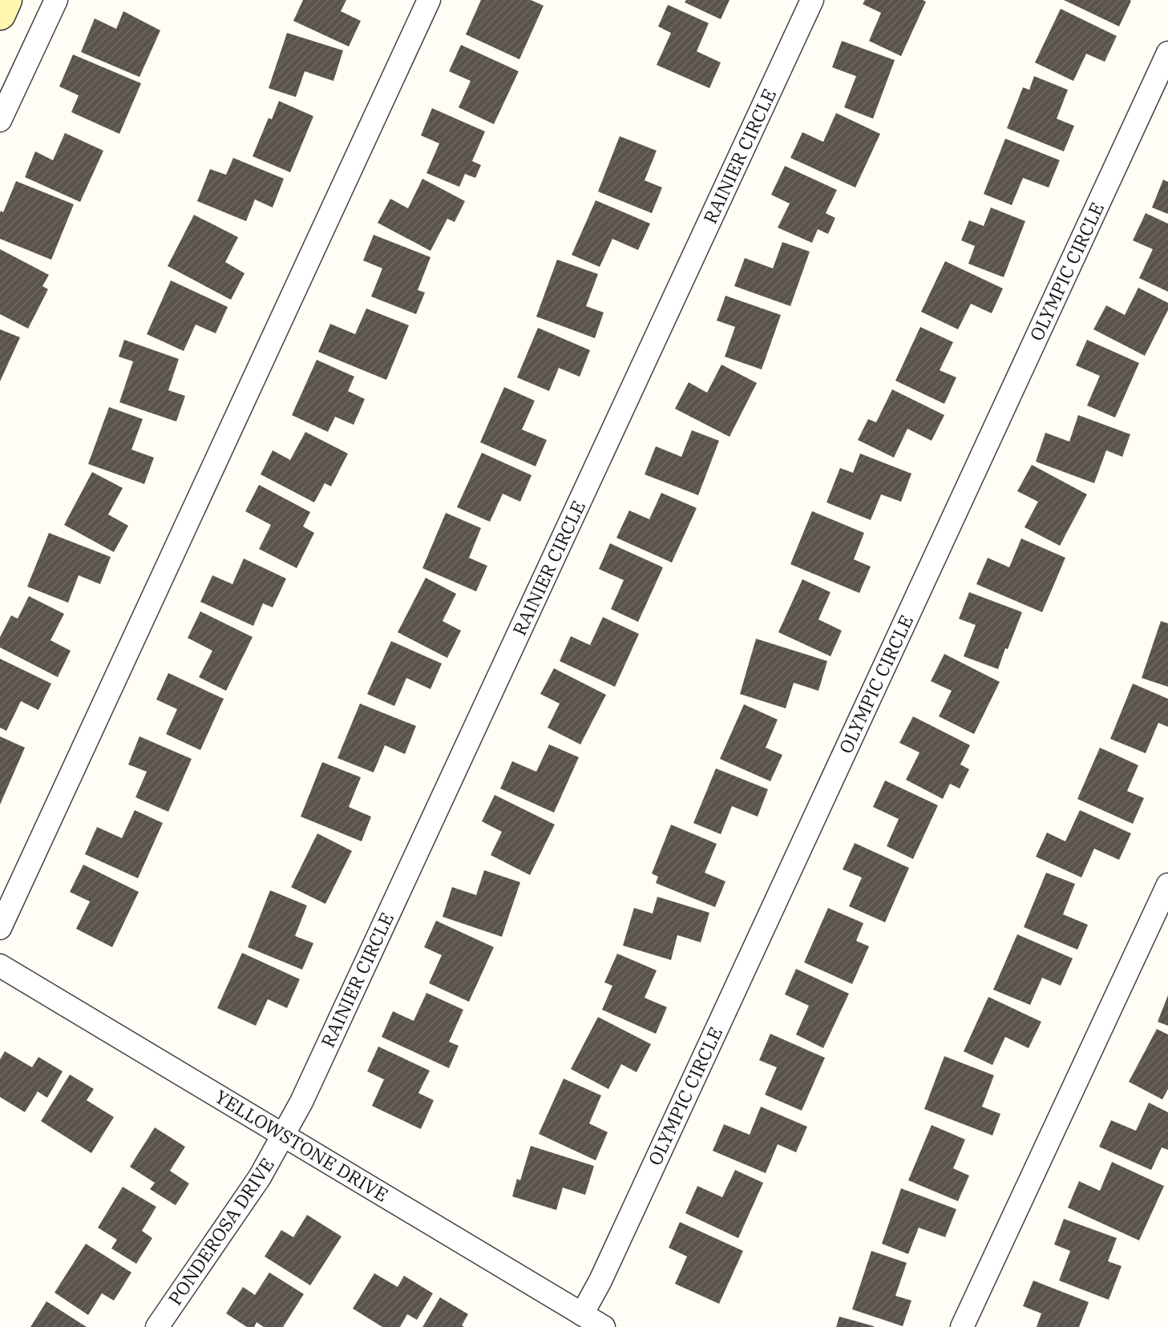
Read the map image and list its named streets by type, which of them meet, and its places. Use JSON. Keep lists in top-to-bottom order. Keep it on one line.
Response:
{"streets":{"street":["RAINIER CIRCLE","OLYMPIC CIRCLE","YELLOWSTONE DRIVE","PONDEROSA DRIVE"]},"crossings":[["RAINIER CIRCLE","YELLOWSTONE DRIVE"],["RAINIER CIRCLE","PONDEROSA DRIVE"],["OLYMPIC CIRCLE","YELLOWSTONE DRIVE"],["YELLOWSTONE DRIVE","PONDEROSA DRIVE"]]}
